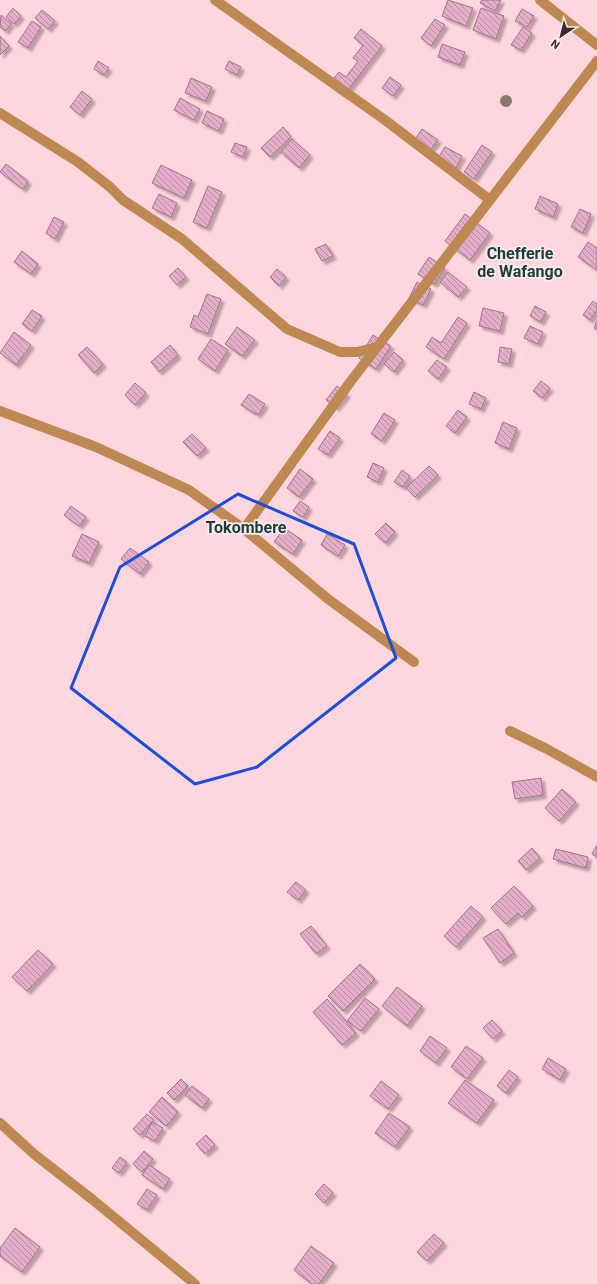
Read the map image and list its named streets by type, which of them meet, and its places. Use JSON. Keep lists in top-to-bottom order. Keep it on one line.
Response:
{"districts":["Chefferie de Wafango","Tokombere"],"north":"bottom left"}
